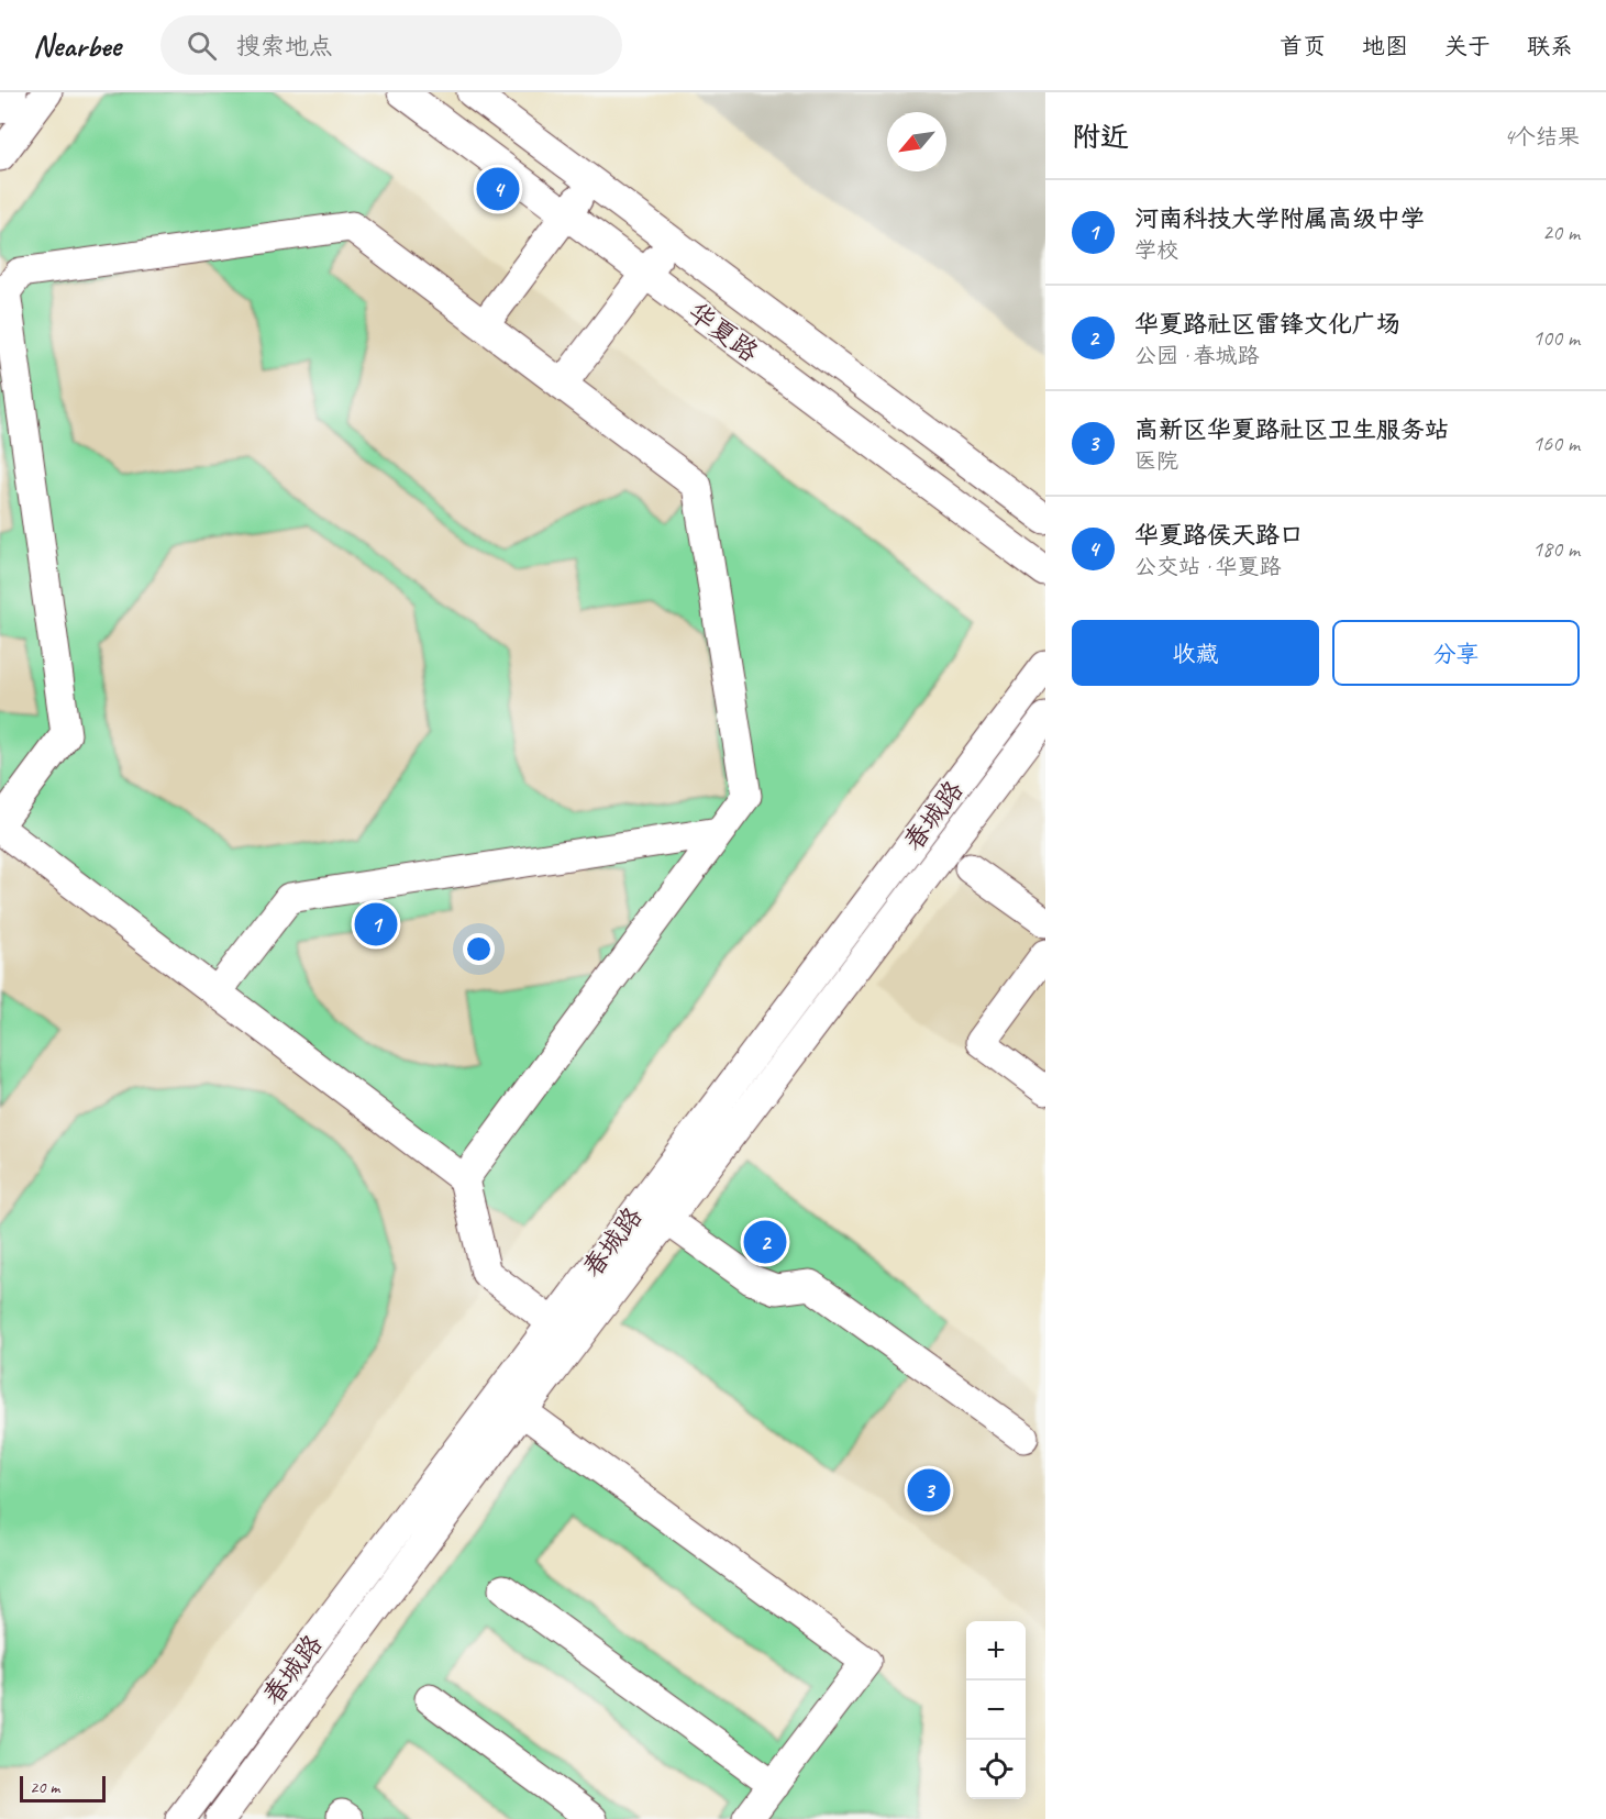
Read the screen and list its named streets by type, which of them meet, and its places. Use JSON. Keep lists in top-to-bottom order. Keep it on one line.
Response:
{"streets":{"street":["华夏路","春城路"]},"scale_bar":"20 m","north":"bottom left","page":{"header":"Nearbee","search":"搜索地点","nav":["首页","地图","关于","联系"],"heading":["附近","4个结果"],"pins":["4","1","2","3"],"list":[{"mark":"1","name":"河南科技大学附属高级中学","note":"学校","value":"20 m"},{"mark":"2","name":"华夏路社区雷锋文化广场","note":"公园 · 春城路","value":"100 m"},{"mark":"3","name":"高新区华夏路社区卫生服务站","note":"医院","value":"160 m"},{"mark":"4","name":"华夏路侯天路口","note":"公交站 · 华夏路","value":"180 m"}],"buttons":["收藏","分享"],"map_buttons":["+","−"],"scale":"20 m"}}
